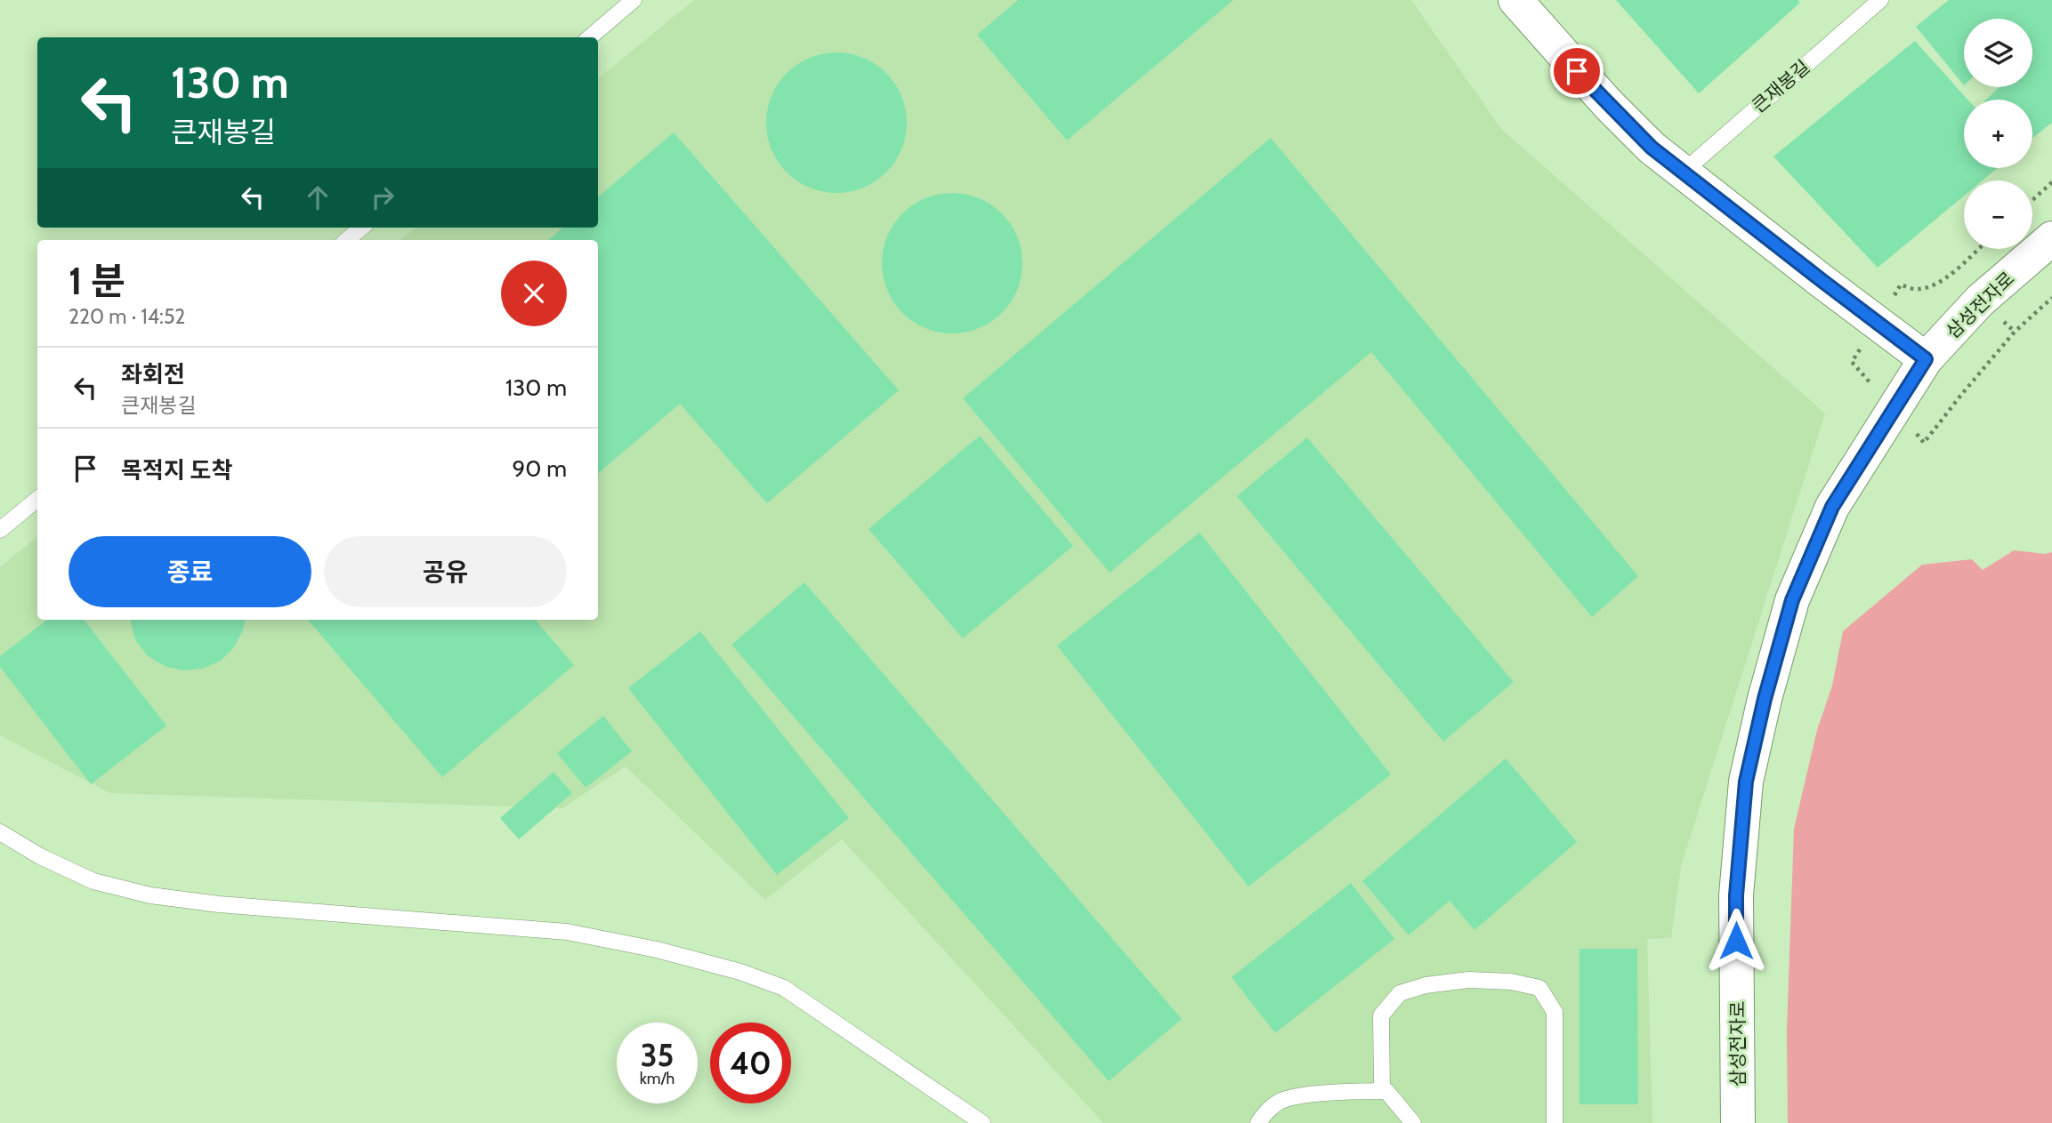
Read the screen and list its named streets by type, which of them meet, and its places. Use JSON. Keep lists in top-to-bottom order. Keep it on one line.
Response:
{"streets":{"street":["삼성전자로"],"lane":["큰재봉길"]},"page":{"map_buttons":["+","−"],"turn":["130 m","큰재봉길"],"heading":["1 분","220 m · 14:52"],"list":[{"name":"좌회전","note":"큰재봉길","value":"130 m"},{"name":"목적지 도착","value":"90 m"}],"buttons":["종료","공유"],"speed":"35 km/h","limit":"40"}}
